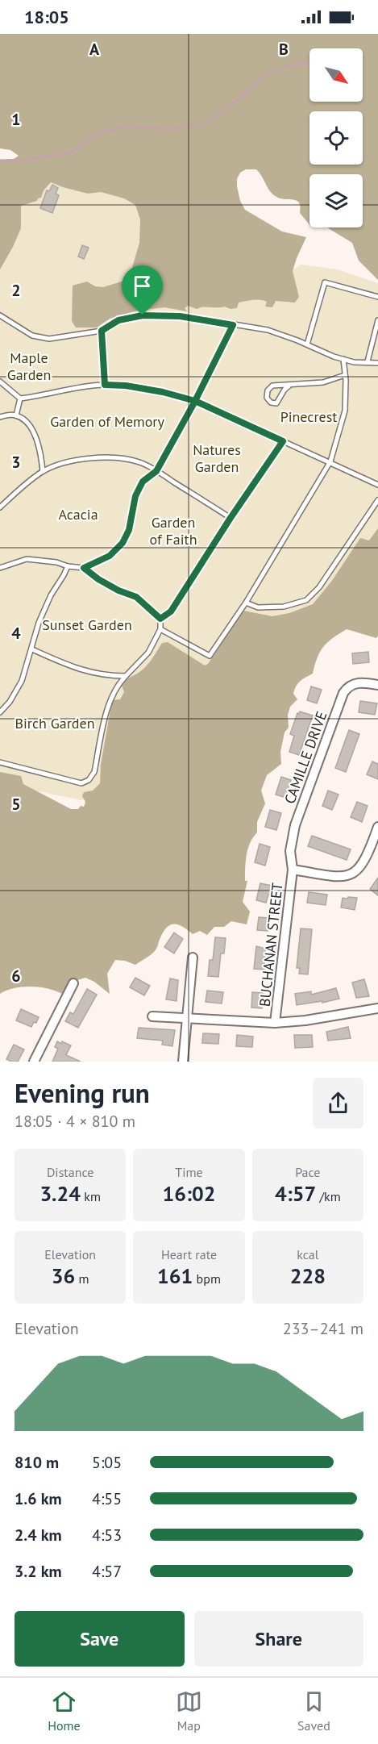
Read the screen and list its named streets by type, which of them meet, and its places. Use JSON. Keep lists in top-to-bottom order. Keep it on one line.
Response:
{"streets":{"street":["CAMILLE DRIVE","BUCHANAN STREET"]},"crossings":[["CAMILLE DRIVE","BUCHANAN STREET"]],"parks":["Maple Garden","Pinecrest","Garden of Memory","Natures Garden","Acacia","Garden of Faith","Sunset Garden","Birch Garden"],"north":"bottom right","page":{"status":"18:05","heading":["Evening run","18:05 · 4 × 810 m"],"stats":[["Distance","3.24 km"],["Time","16:02"],["Pace","4:57 /km"],["Elevation","36 m"],["Heart rate","161 bpm"],["kcal","228"]],"chart":["Elevation","233–241 m"],"list":[{"name":"810 m","note":"5:05"},{"name":"1.6 km","note":"4:55"},{"name":"2.4 km","note":"4:53"},{"name":"3.2 km","note":"4:57"}],"buttons":["Save","Share"],"tabs":["Home","Map","Saved"]},"grid":{"columns":["A","B"],"rows":["1","2","3","4","5","6"]}}
